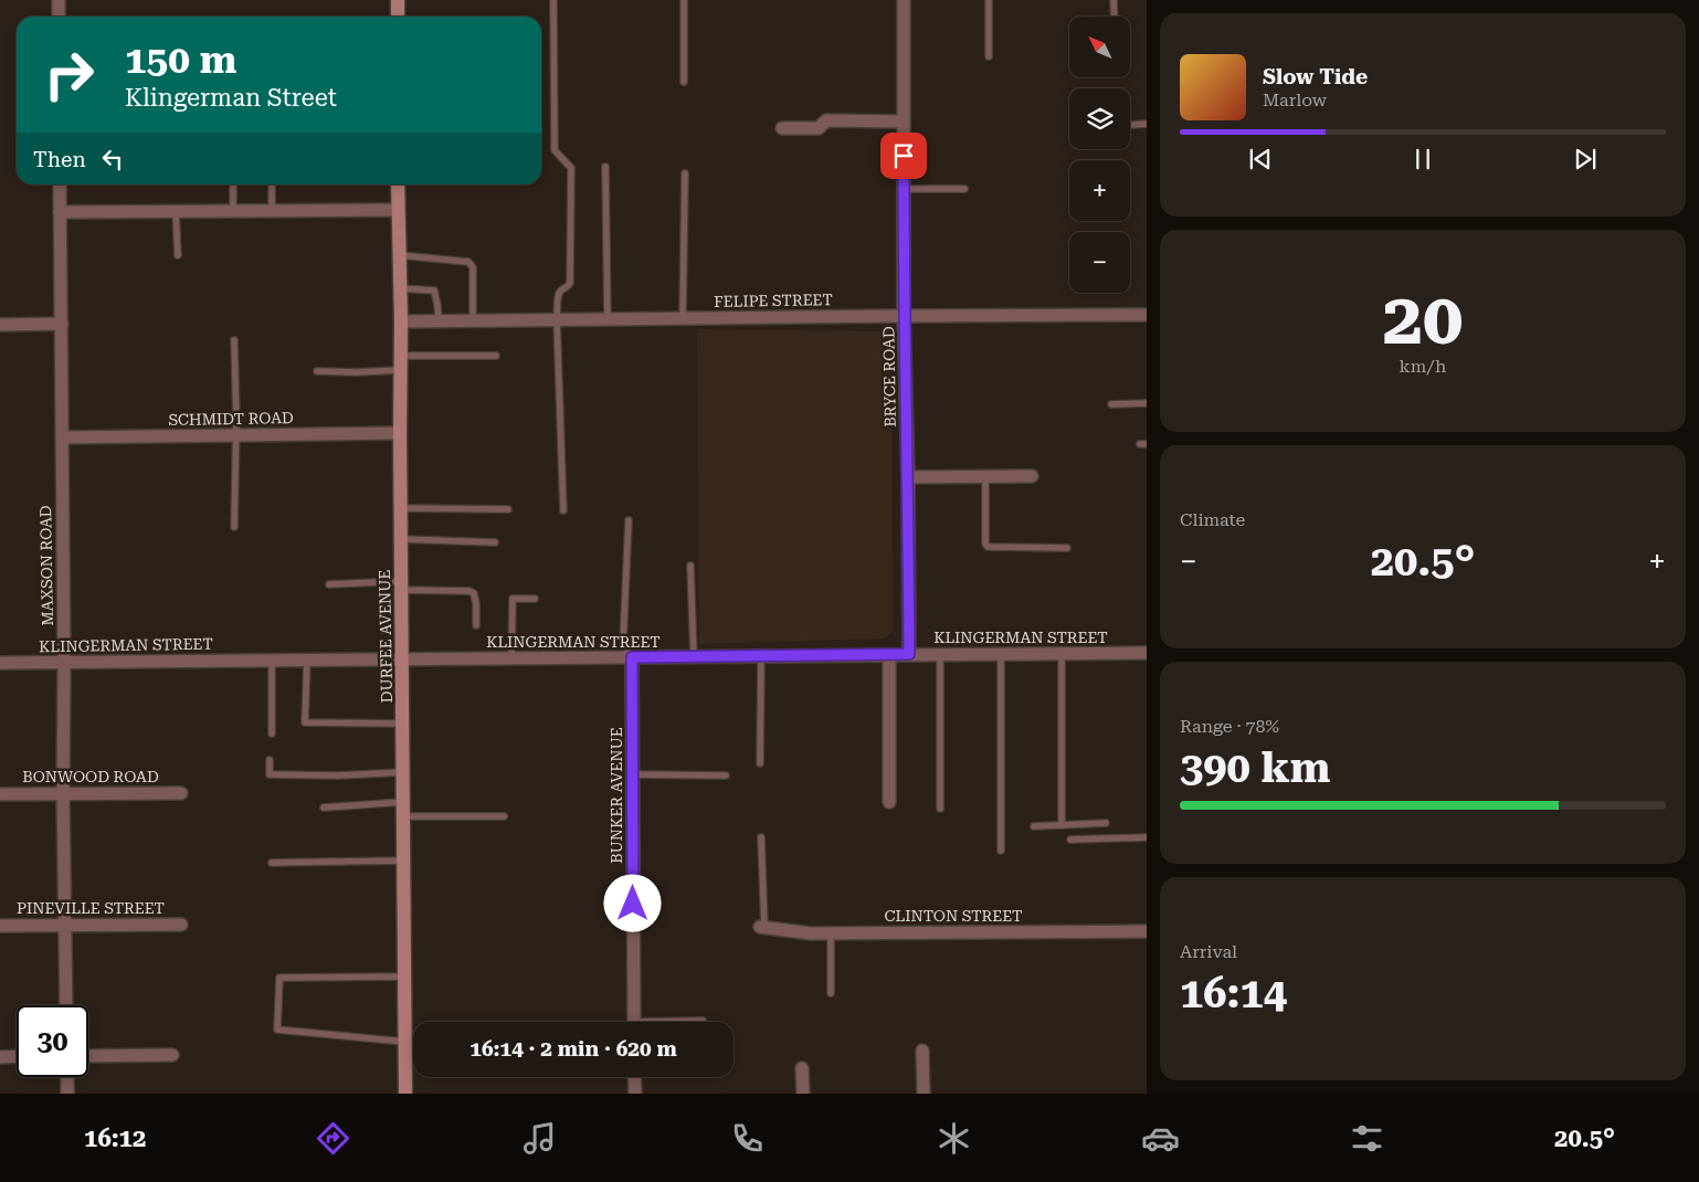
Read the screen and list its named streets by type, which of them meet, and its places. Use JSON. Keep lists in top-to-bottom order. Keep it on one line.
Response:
{"streets":{"main road":["DURFEE AVENUE"],"street":["FELIPE STREET","BRYCE ROAD","SCHMIDT ROAD","MAXSON ROAD","KLINGERMAN STREET","BONWOOD ROAD","BUNKER AVENUE","PINEVILLE STREET","CLINTON STREET"]},"crossings":[["FELIPE STREET","BRYCE ROAD"],["FELIPE STREET","DURFEE AVENUE"],["BRYCE ROAD","KLINGERMAN STREET"],["SCHMIDT ROAD","MAXSON ROAD"],["SCHMIDT ROAD","DURFEE AVENUE"],["MAXSON ROAD","KLINGERMAN STREET"],["MAXSON ROAD","BONWOOD ROAD"],["MAXSON ROAD","PINEVILLE STREET"],["DURFEE AVENUE","KLINGERMAN STREET"],["KLINGERMAN STREET","BUNKER AVENUE"]],"north":"top left","page":{"map_buttons":["+","−"],"turn":["150 m","Klingerman Street"],"song":["Slow Tide","Marlow"],"then":"Then","tile":[["20","km/h"],"Climate",["Range · 78%","390 km"],["Arrival","16:14"]],"heat":["−","20.5°","+"],"limit":"30","trip":"16:14 · 2 min · 620 m","tabs":["16:12","20.5°"]}}
